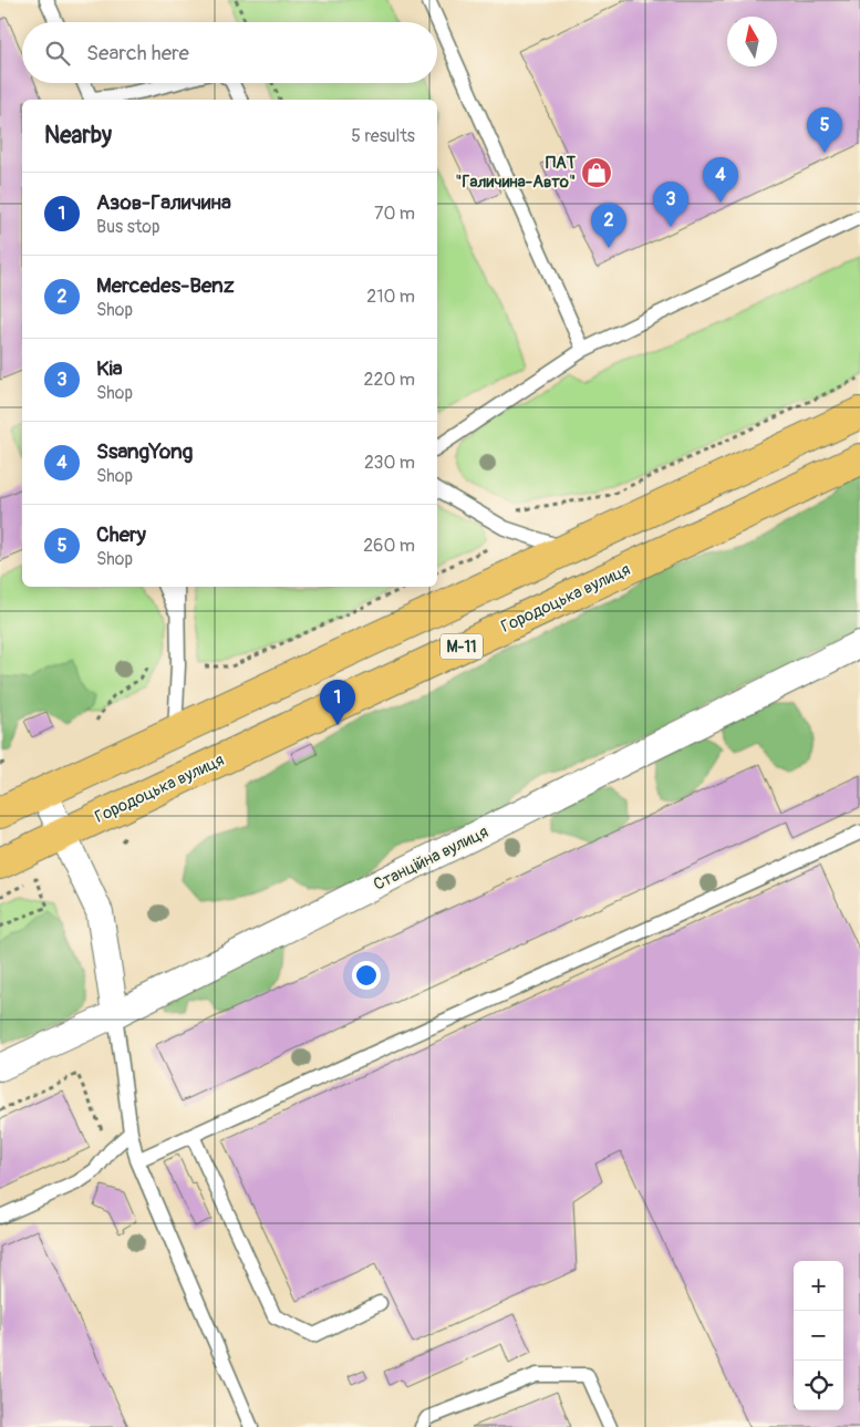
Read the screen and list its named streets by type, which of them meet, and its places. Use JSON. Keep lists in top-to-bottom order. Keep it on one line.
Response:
{"streets":{"main road":["Городоцька вулиця","М-11"],"street":["Станційна вулиця"]},"places":{"shop":["ПАТ \"Галичина-Авто\""]},"north":"top","page":{"search":"Search here","heading":["Nearby","5 results"],"pins":["5","4","3","2","1"],"list":[{"mark":"1","name":"Азов-Галичина","note":"Bus stop","value":"70 m"},{"mark":"2","name":"Mercedes-Benz","note":"Shop","value":"210 m"},{"mark":"3","name":"Kia","note":"Shop","value":"220 m"},{"mark":"4","name":"SsangYong","note":"Shop","value":"230 m"},{"mark":"5","name":"Chery","note":"Shop","value":"260 m"}],"map_buttons":["+","−"]}}
